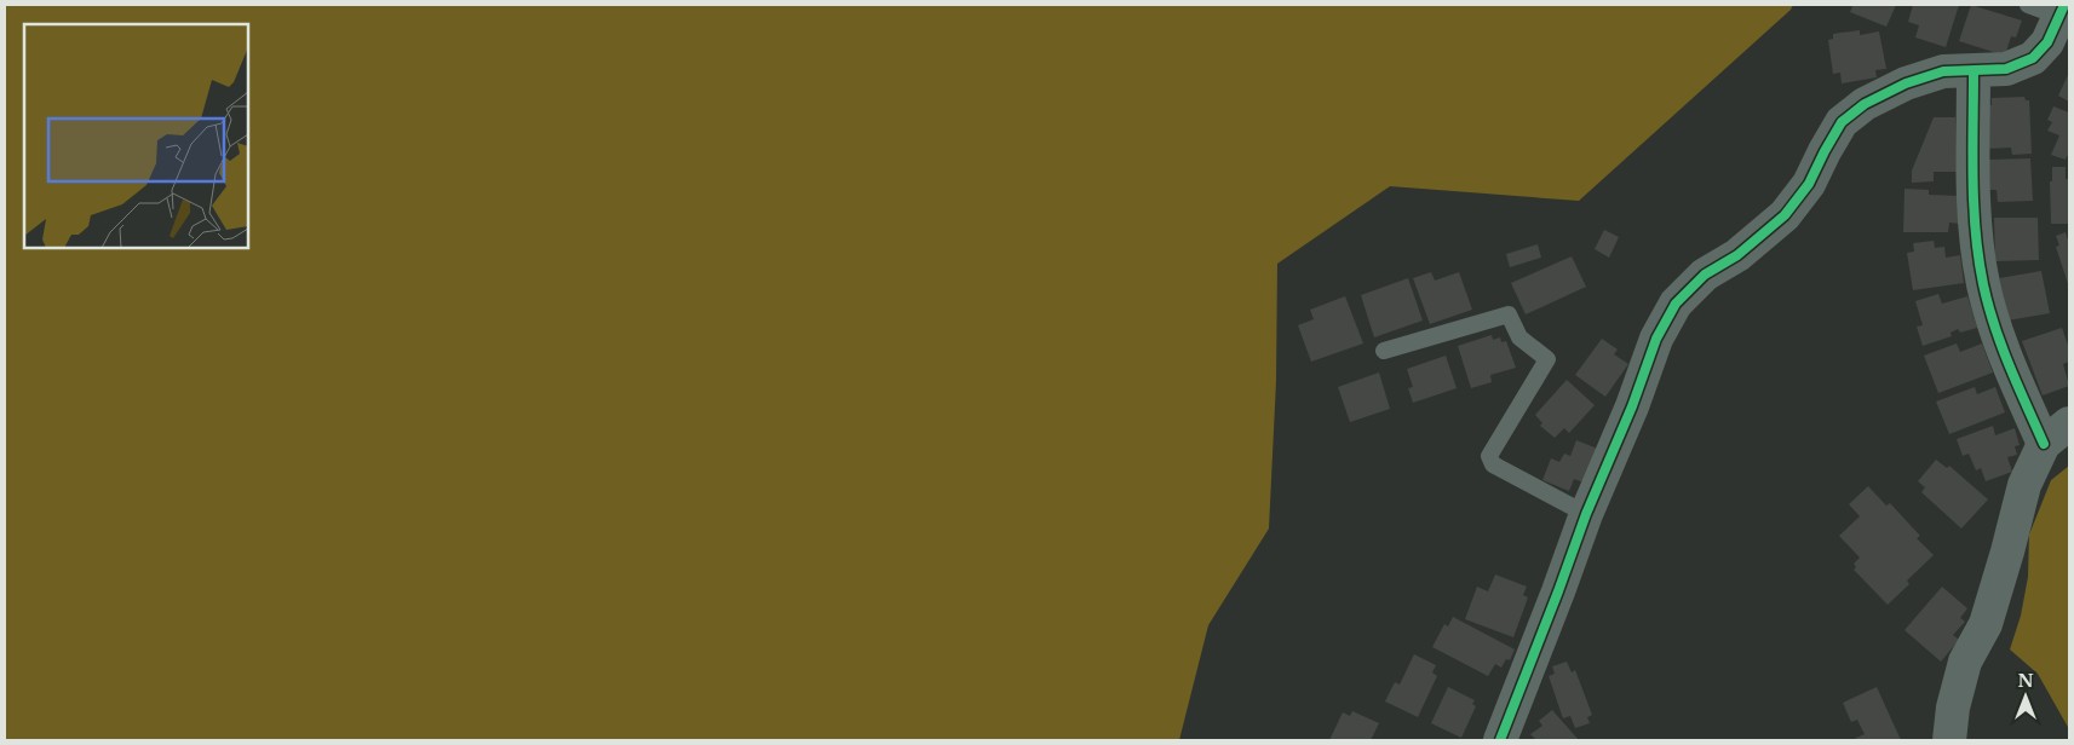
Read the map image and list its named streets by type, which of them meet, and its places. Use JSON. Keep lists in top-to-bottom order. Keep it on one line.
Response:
{"north":"top"}
